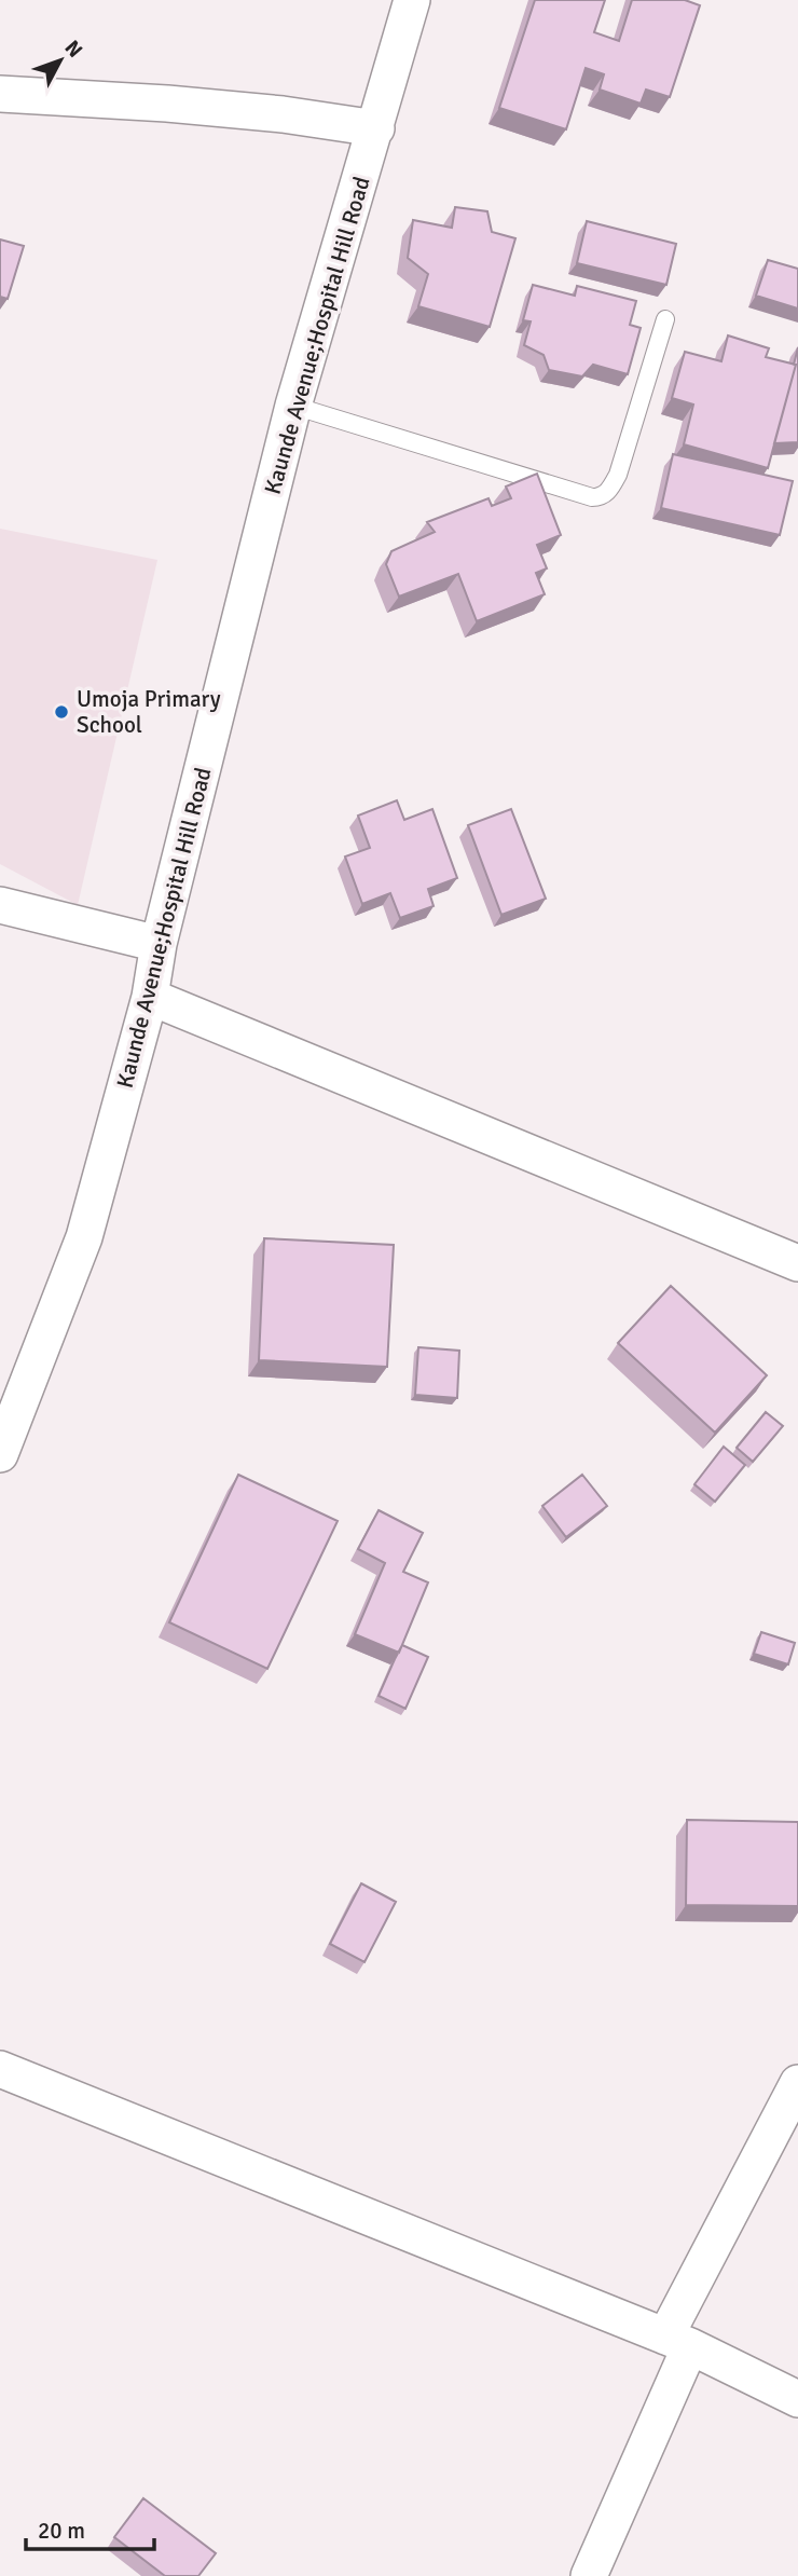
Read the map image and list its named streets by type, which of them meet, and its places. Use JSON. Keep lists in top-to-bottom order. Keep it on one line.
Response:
{"streets":{"street":["Kaunde Avenue;Hospital Hill Road"]},"places":["Umoja Primary School"],"scale_bar":"20 m","north":"top right"}
